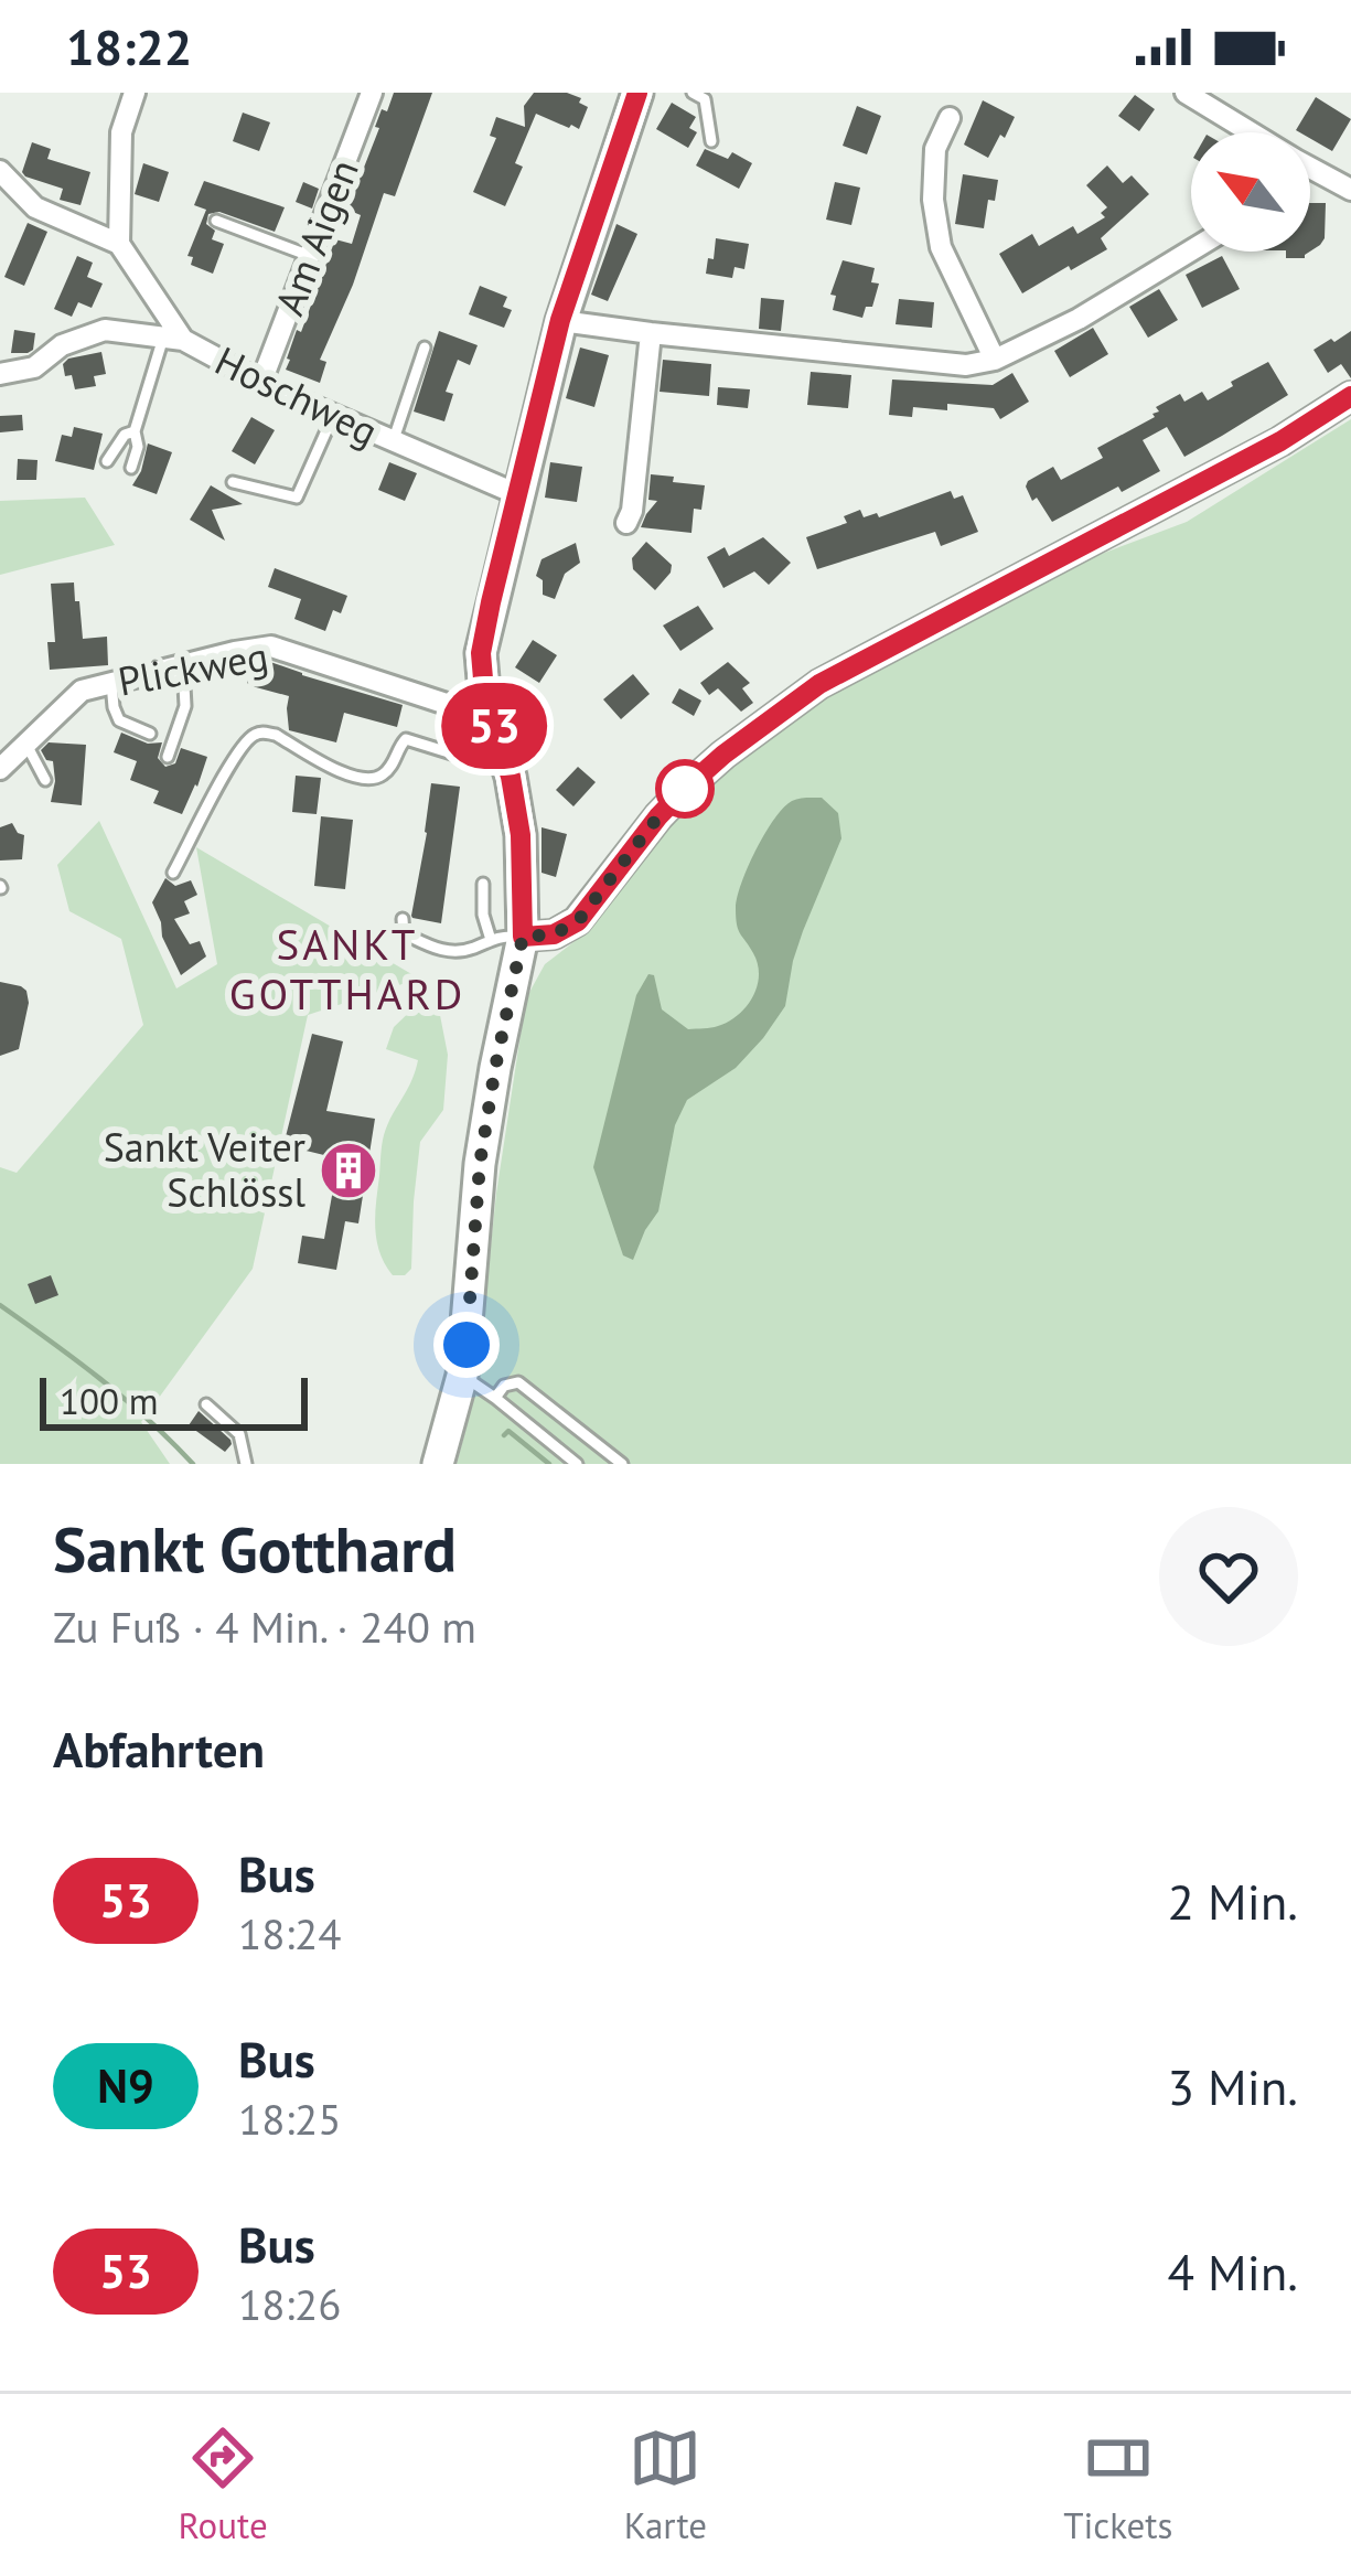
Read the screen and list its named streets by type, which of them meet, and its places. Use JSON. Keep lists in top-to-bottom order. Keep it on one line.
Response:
{"streets":{"street":["Am Aigen","Hoschweg","Plickweg"]},"crossings":[["Am Aigen","Hoschweg"]],"districts":["SANKT GOTTHARD"],"places":{"building":["Sankt Veiter Schlössl"]},"lines":["bus line 53"],"scale_bar":"100 m","north":"top left","page":{"status":"18:22","on_map":"53","scale":"100 m","heading":[["Sankt Gotthard","Zu Fuß · 4 Min. · 240 m"],"Abfahrten"],"list":[{"mark":"53","name":"Bus","note":"18:24","value":"2 Min."},{"mark":"N9","name":"Bus","note":"18:25","value":"3 Min."},{"mark":"53","name":"Bus","note":"18:26","value":"4 Min."}],"tabs":["Route","Karte","Tickets"]}}
